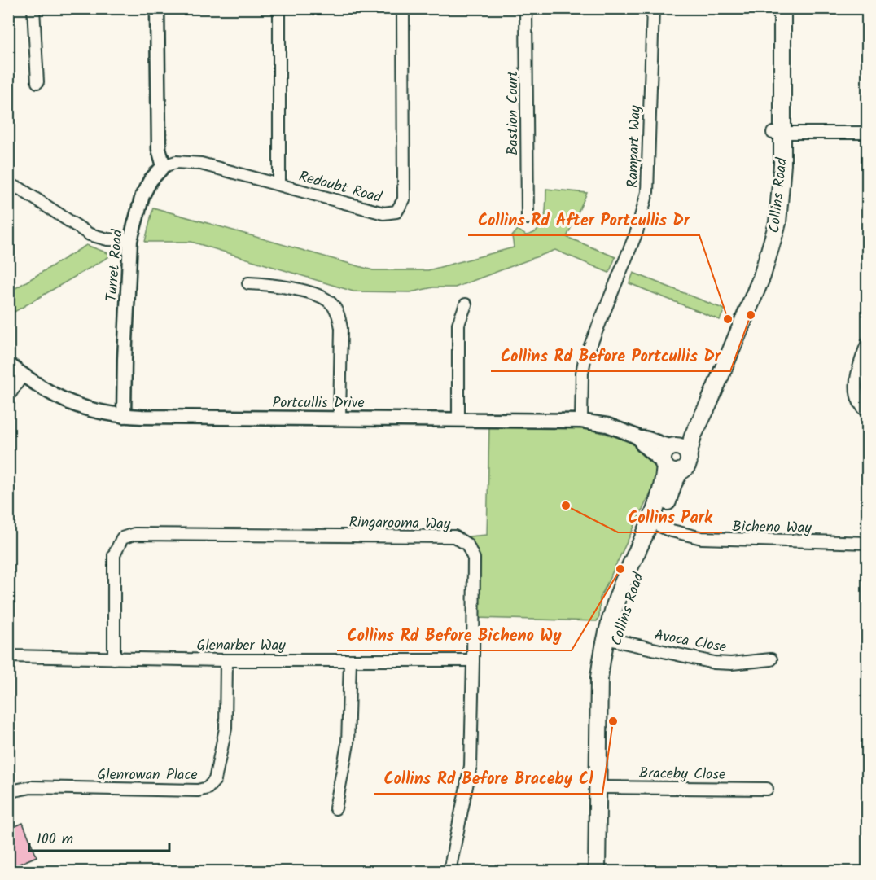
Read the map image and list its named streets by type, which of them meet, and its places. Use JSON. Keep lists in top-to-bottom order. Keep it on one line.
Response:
{"streets":{"main road":["Collins Road"],"street":["Bastion Court","Rampart Way","Redoubt Road","Turret Road","Portcullis Drive","Ringarooma Way","Bicheno Way","Avoca Close","Glenarber Way","Braceby Close","Glenrowan Place"]},"crossings":[["Rampart Way","Portcullis Drive"],["Redoubt Road","Turret Road"],["Collins Road","Portcullis Drive"],["Collins Road","Bicheno Way"],["Collins Road","Avoca Close"],["Collins Road","Braceby Close"],["Turret Road","Portcullis Drive"],["Ringarooma Way","Glenarber Way"],["Glenarber Way","Glenrowan Place"]],"places":["Collins Rd Before Portcullis Dr","Collins Rd After Portcullis Dr","Collins Park","Collins Rd Before Bicheno Wy","Collins Rd Before Braceby Cl"],"scale_bar":"100 m"}
